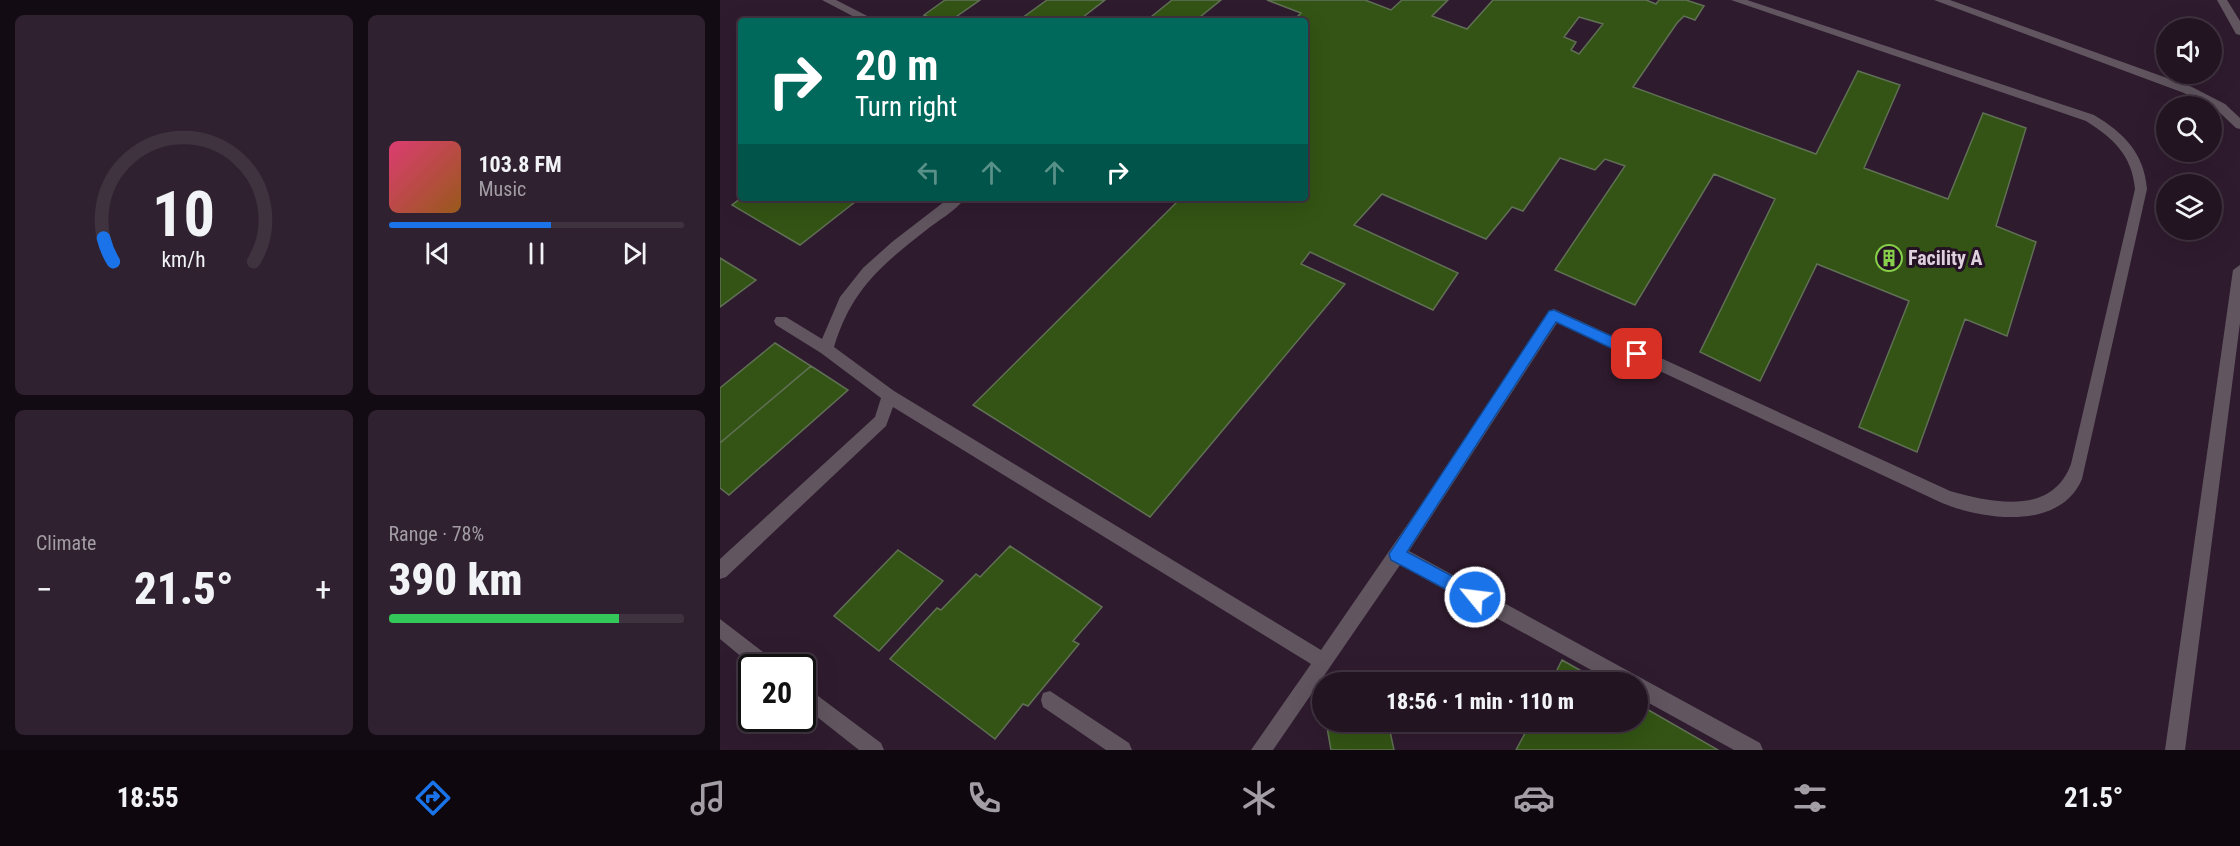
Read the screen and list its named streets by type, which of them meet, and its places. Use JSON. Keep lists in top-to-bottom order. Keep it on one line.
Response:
{"places":{"building":["Facility A"]},"page":{"turn":["20 m","Turn right"],"song":["103.8 FM","Music"],"tile":["Climate",["Range · 78%","390 km"]],"heat":["−","21.5°","+"],"limit":"20","trip":"18:56 · 1 min · 110 m","tabs":["18:55","21.5°"],"gauge":["10","km/h"]}}
